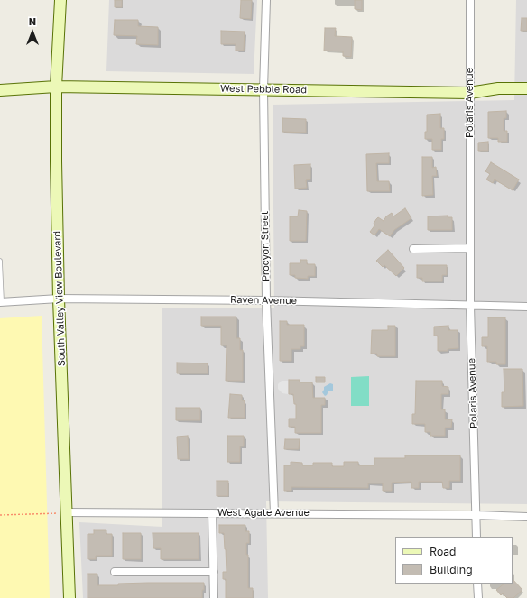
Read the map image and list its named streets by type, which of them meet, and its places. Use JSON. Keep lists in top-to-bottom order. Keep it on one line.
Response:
{"streets":{"main road":["West Pebble Road","South Valley View Boulevard"],"street":["Polaris Avenue","Procyon Street","Raven Avenue","West Agate Avenue"]},"crossings":[["West Pebble Road","Polaris Avenue"],["West Pebble Road","Procyon Street"],["West Pebble Road","South Valley View Boulevard"],["Polaris Avenue","Raven Avenue"],["Polaris Avenue","West Agate Avenue"],["Procyon Street","Raven Avenue"],["Procyon Street","West Agate Avenue"],["South Valley View Boulevard","Raven Avenue"],["South Valley View Boulevard","West Agate Avenue"]],"legend":["Road","Building"],"north":"top"}
